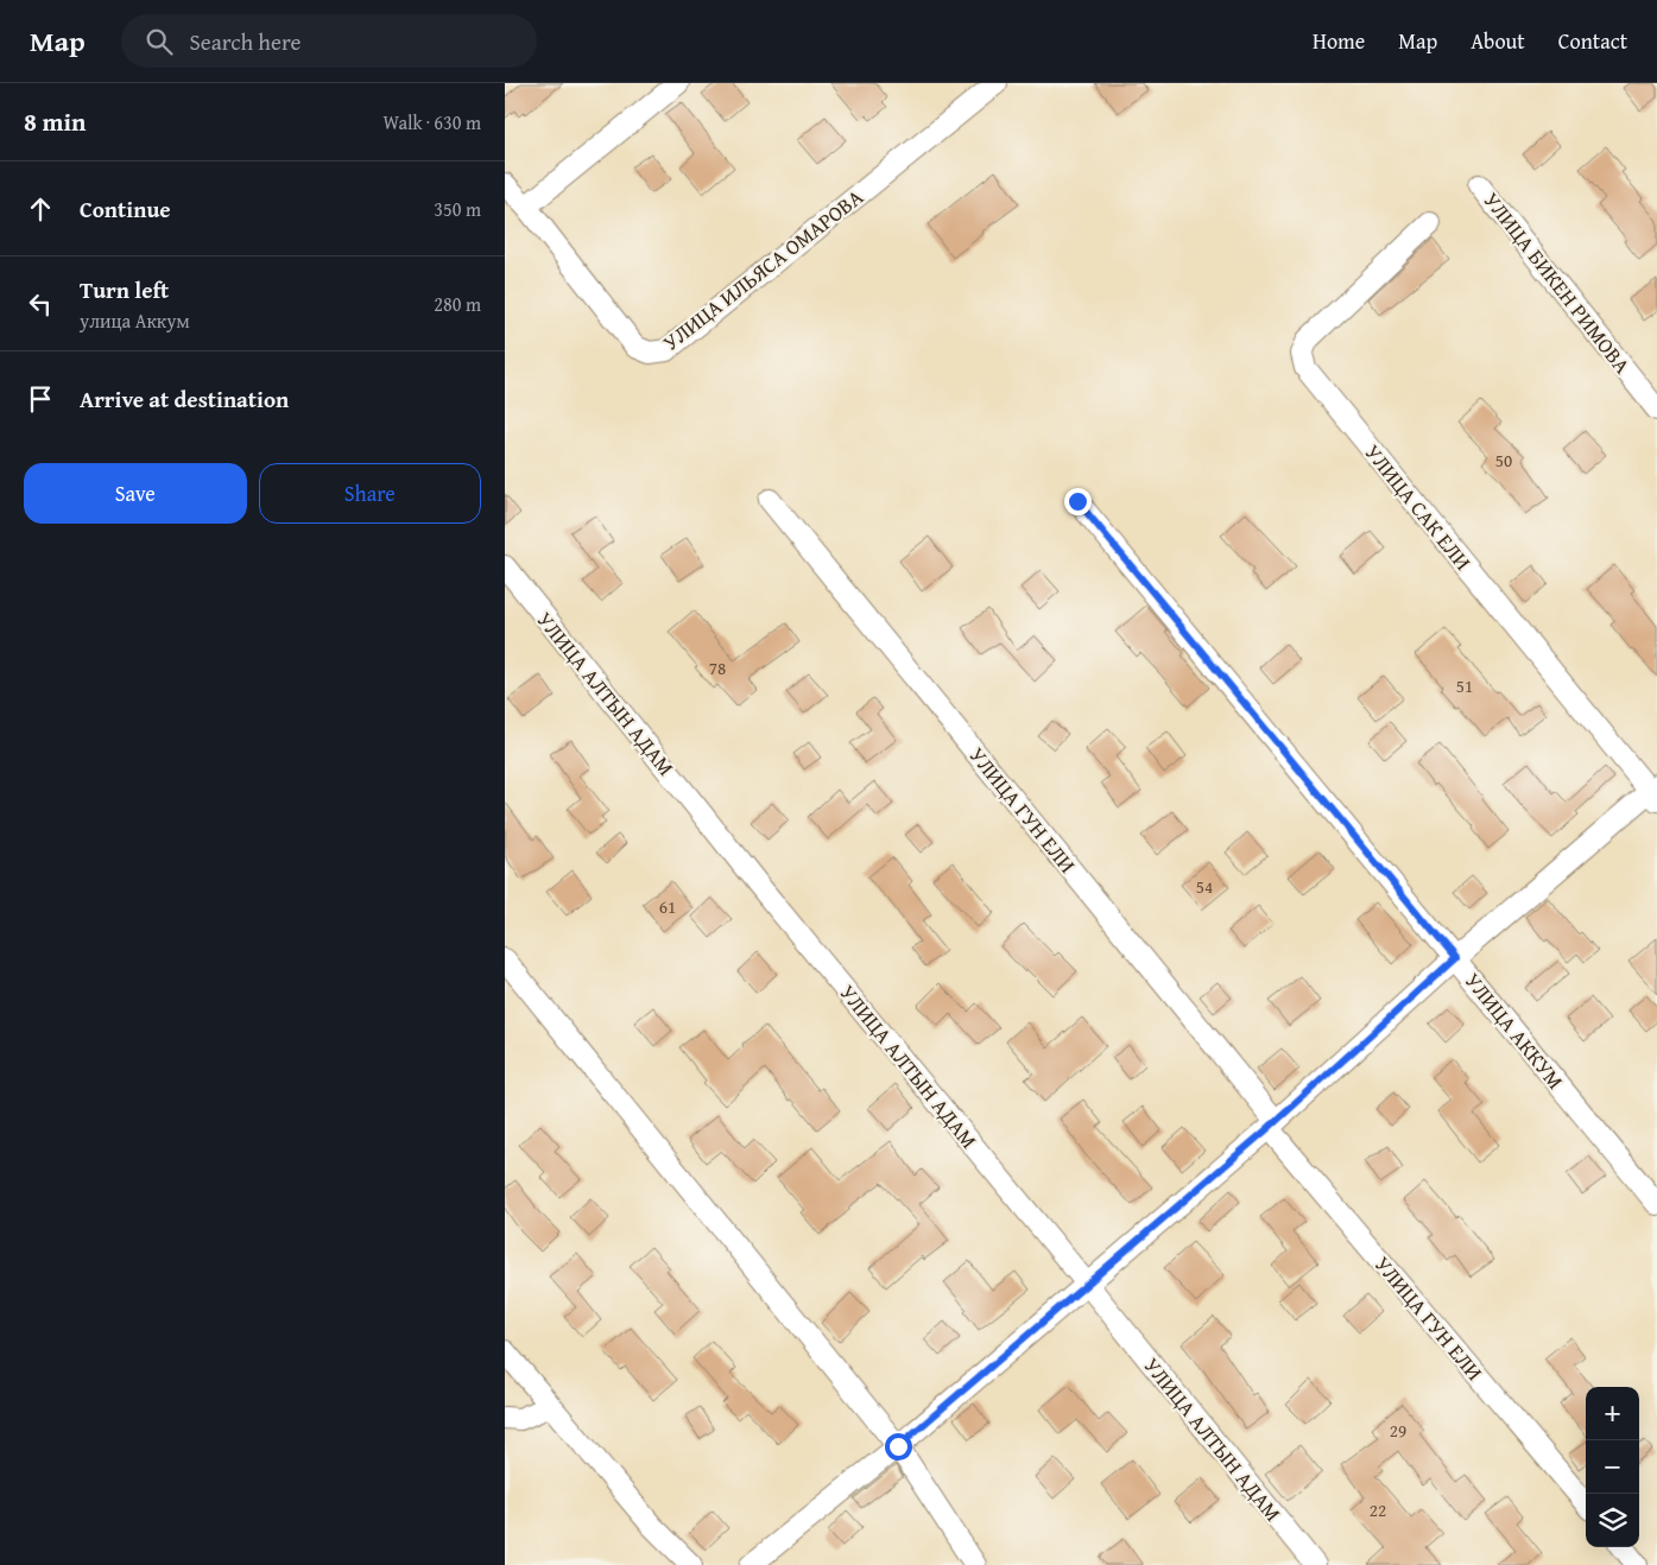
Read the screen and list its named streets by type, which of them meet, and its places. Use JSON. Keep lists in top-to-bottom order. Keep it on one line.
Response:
{"streets":{"street":["УЛИЦА ИЛЬЯСА ОМАРОВА","УЛИЦА БИКЕН РИМОВА","УЛИЦА САК ЕЛИ","УЛИЦА АЛТЫН АДАМ","УЛИЦА ГУН ЕЛИ","УЛИЦА АККУМ"]},"house_numbers":["50","78","51","54","61","29","22"],"page":{"header":"Map","search":"Search here","nav":["Home","Map","About","Contact"],"heading":["8 min","Walk · 630 m"],"list":[["Continue","350 m"],["Turn left","улица Аккум","280 m"],"Arrive at destination"],"buttons":["Save","Share"],"map_buttons":["+","−"]}}
